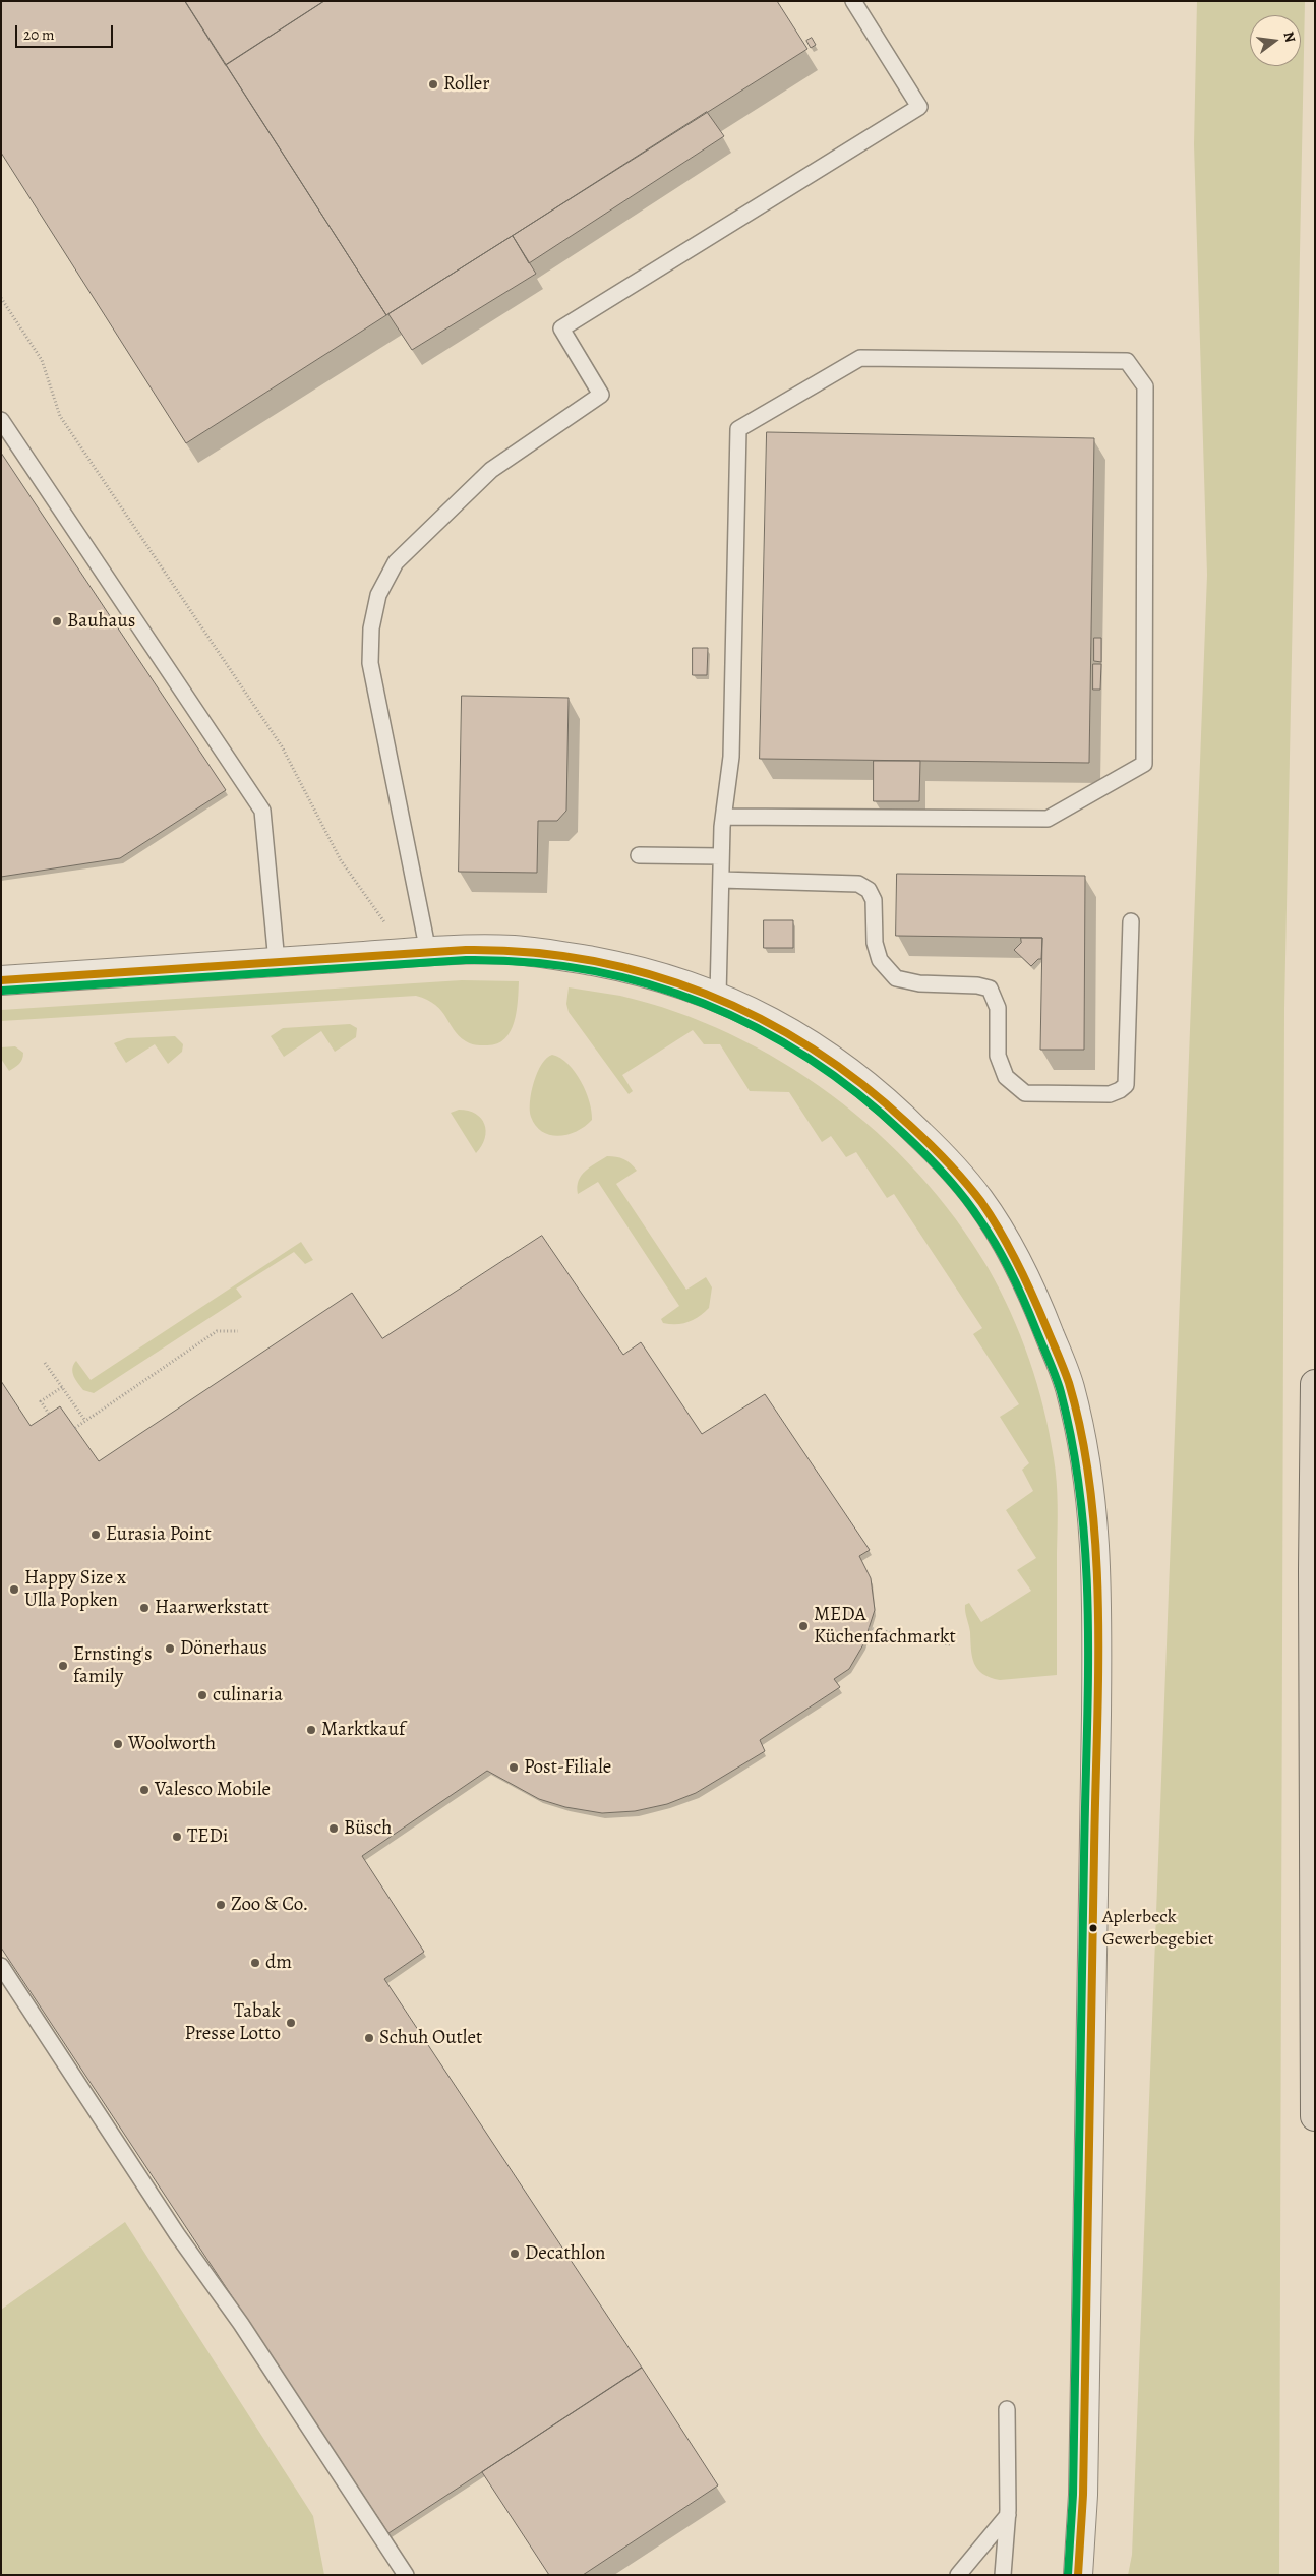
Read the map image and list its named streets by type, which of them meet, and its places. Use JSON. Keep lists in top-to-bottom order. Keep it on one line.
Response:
{"places":["Roller","Bauhaus","Eurasia Point","Happy Size x Ulla Popken","Haarwerkstatt","MEDA Küchenfachmarkt","Dönerhaus","Ernsting's family","culinaria","Marktkauf","Woolworth","Post-Filiale","Valesco Mobile","Büsch","TEDi","Zoo & Co.","Aplerbeck Gewerbegebiet","dm","Tabak Presse Lotto","Schuh Outlet","Decathlon"],"scale_bar":"20 m","north":"right"}
